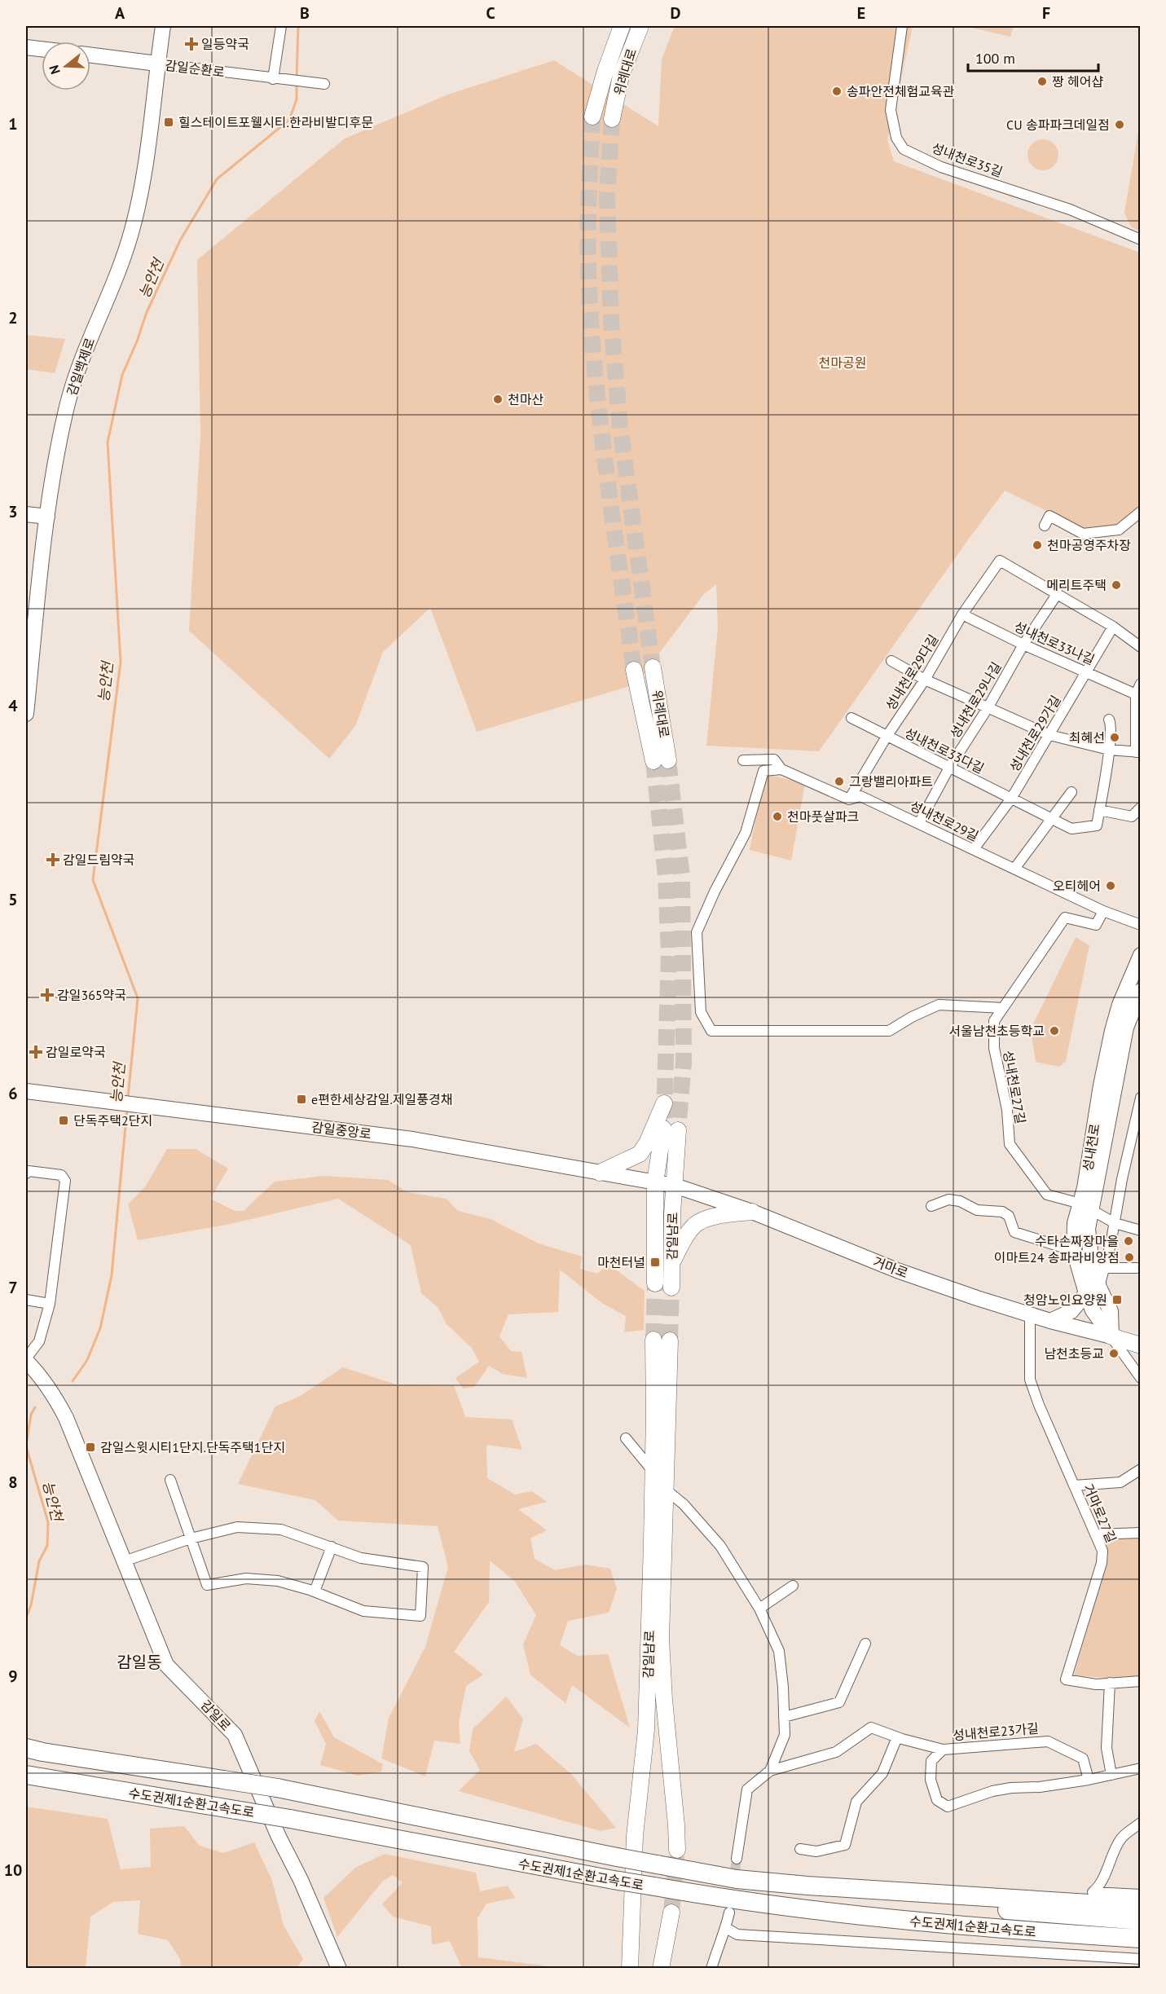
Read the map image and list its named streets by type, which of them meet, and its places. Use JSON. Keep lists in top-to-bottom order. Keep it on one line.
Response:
{"streets":{"highway":["수도권제1순환고속도로"],"main road":["감일순환로","위례대로","감일백제로","감일중앙로","성내천로","감일남로","거마로","감일로"],"street":["성내천로35길","성내천로33나길","성내천로29다길","성내천로29나길","성내천로29가길","성내천로33다길","성내천로29길","성내천로27길","거마로27길","성내천로23가길"]},"crossings":[["감일순환로","감일백제로"],["성내천로33나길","성내천로29다길"],["성내천로33나길","성내천로29나길"],["성내천로33나길","성내천로29가길"],["성내천로29다길","성내천로29나길"],["성내천로29다길","성내천로33다길"],["성내천로29다길","성내천로29길"],["성내천로29나길","성내천로33다길"],["성내천로29나길","성내천로29길"],["성내천로29가길","성내천로33다길"],["성내천로29가길","성내천로29길"],["성내천로29길","성내천로27길"],["성내천로27길","성내천로"],["감일중앙로","감일남로"],["감일중앙로","거마로"],["성내천로","거마로"],["감일남로","거마로"],["거마로","거마로27길"]],"districts":["감일동"],"water":["능안천"],"parks":["천마공원"],"places":{"health":["일등약국","감일드림약국","감일365약국","감일로약국"],"other":["짱 헤어샵","송파안전체험교육관","CU 송파파크데일점","천마산","천마공영주차장","메리트주택","최혜선","그랑밸리아파트","천마풋살파크","오티헤어","서울남천초등학교","수타손짜장마을","이마트24 송파라비앙점","남천초등교"],"transit":["힐스테이트포웰시티.한라비발디후문","e편한세상감일.제일풍경채","단독주택2단지","마천터널","청암노인요양원","감일스윗시티1단지.단독주택1단지"]},"scale_bar":"100 m","north":"left","grid":{"columns":["A","B","C","D","E","F"],"rows":["1","2","3","4","5","6","7","8","9","10"]}}
